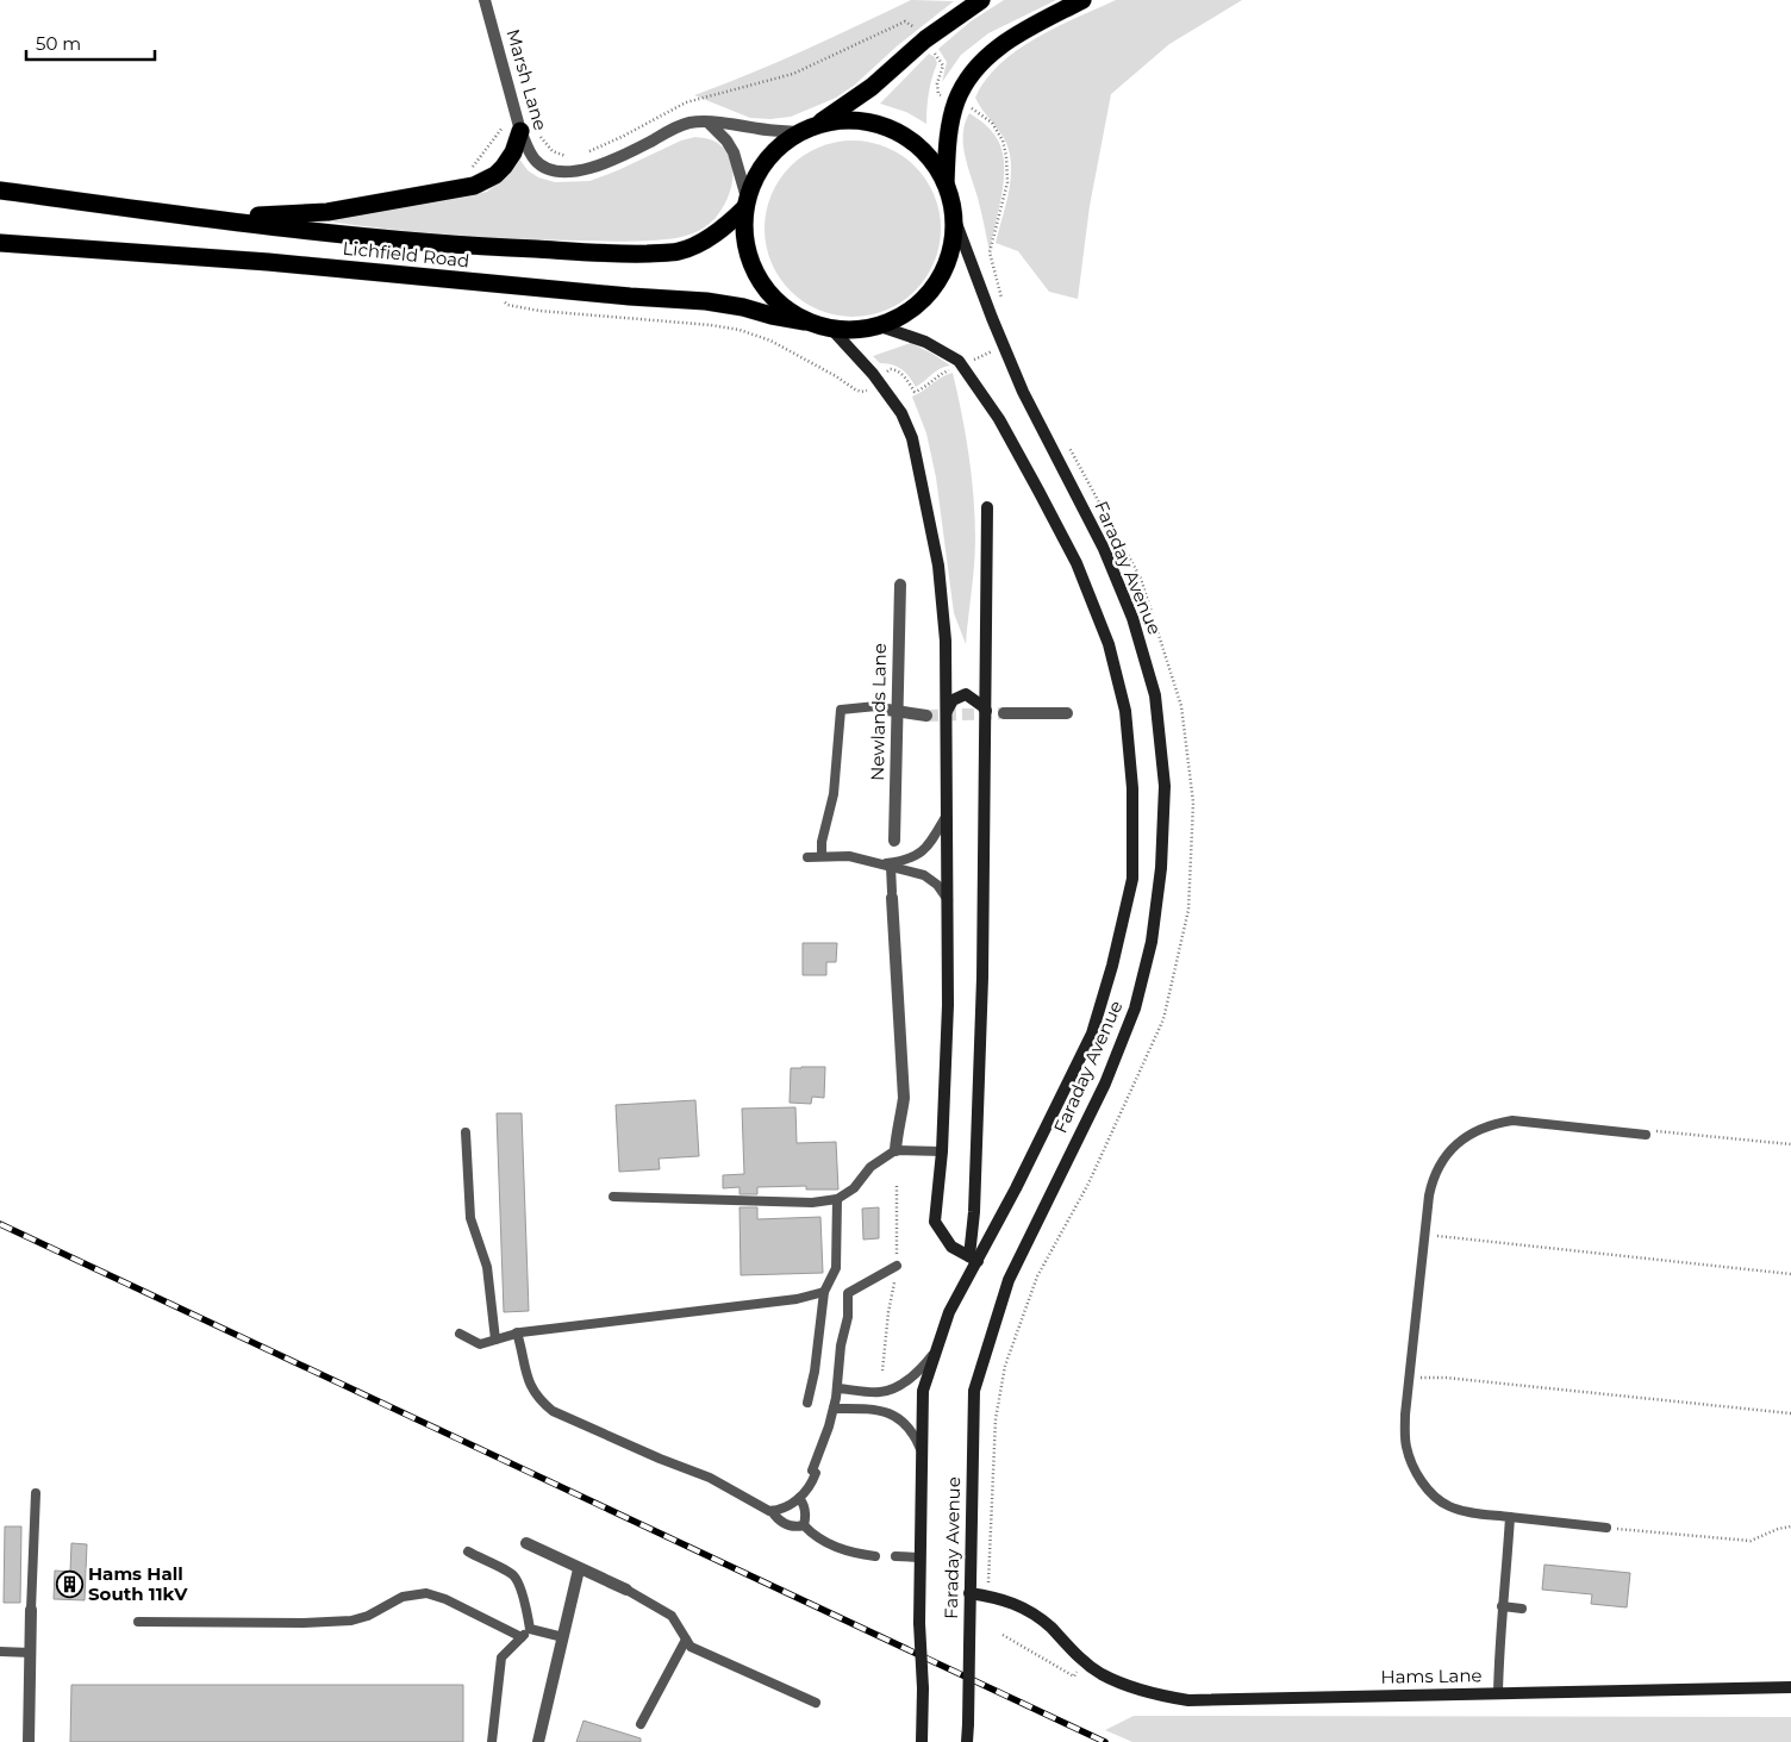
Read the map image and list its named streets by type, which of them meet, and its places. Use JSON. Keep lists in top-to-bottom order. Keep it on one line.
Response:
{"streets":{"highway":["Lichfield Road"],"street":["Marsh Lane","Faraday Avenue","Newlands Lane","Hams Lane"]},"crossings":[["Marsh Lane","Lichfield Road"],["Marsh Lane","Faraday Avenue"],["Lichfield Road","Faraday Avenue"],["Faraday Avenue","Hams Lane"]],"places":{"building":["Hams Hall South 11kV"]},"scale_bar":"50 m"}
